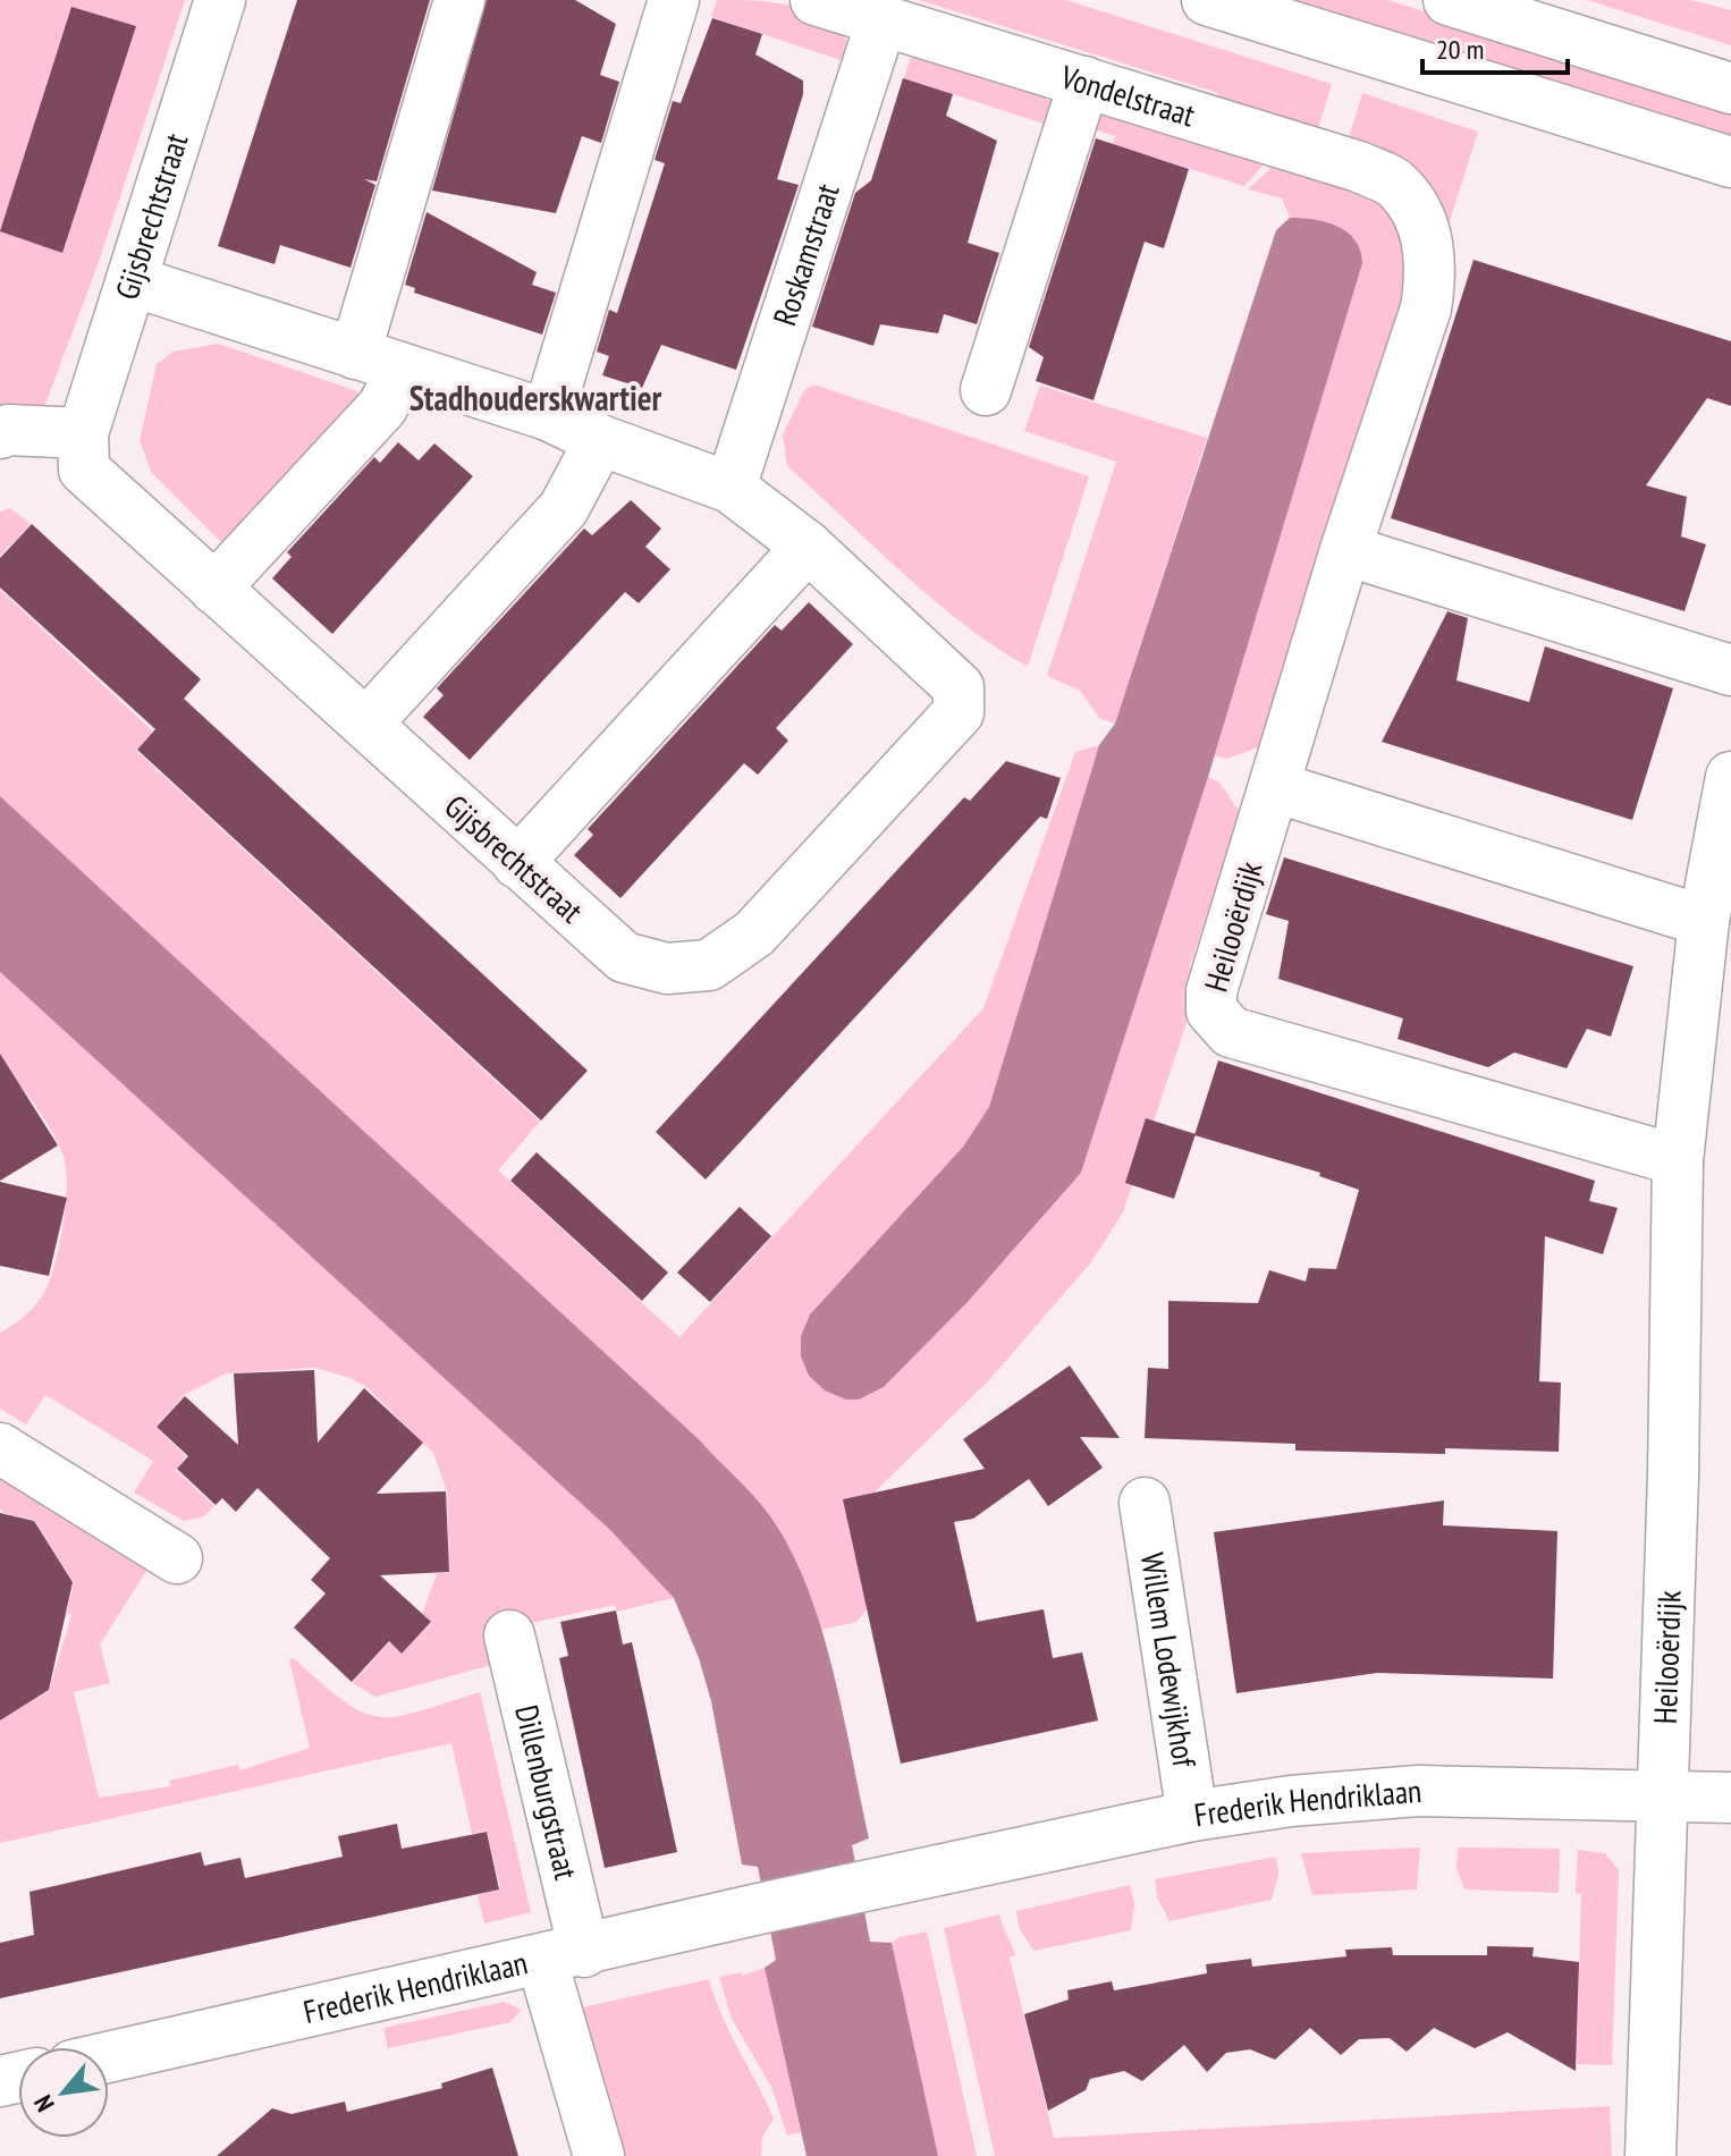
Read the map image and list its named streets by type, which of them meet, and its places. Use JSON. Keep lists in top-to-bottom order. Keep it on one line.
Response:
{"streets":{"street":["Vondelstraat","Gijsbrechtstraat","Roskamstraat","Heilooërdijk","Willem Lodewijkhof","Dillenburgstraat","Frederik Hendriklaan"]},"crossings":[["Vondelstraat","Roskamstraat"],["Vondelstraat","Heilooërdijk"],["Heilooërdijk","Frederik Hendriklaan"],["Willem Lodewijkhof","Frederik Hendriklaan"],["Dillenburgstraat","Frederik Hendriklaan"]],"districts":["Stadhouderskwartier"],"scale_bar":"20 m","north":"bottom left"}
